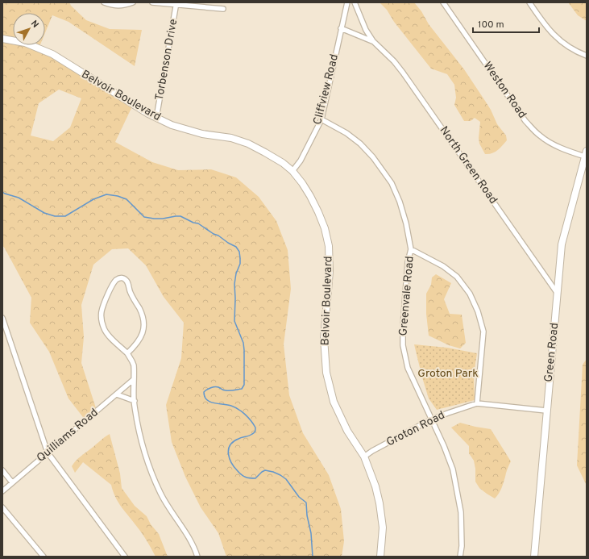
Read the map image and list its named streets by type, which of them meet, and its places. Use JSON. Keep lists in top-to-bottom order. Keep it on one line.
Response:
{"streets":{"street":["Torbenson Drive","Cliffview Road","Weston Road","Belvoir Boulevard","North Green Road","Greenvale Road","Green Road","Groton Road","Quilliams Road"]},"crossings":[["Torbenson Drive","Belvoir Boulevard"],["Cliffview Road","Belvoir Boulevard"],["Cliffview Road","North Green Road"],["Cliffview Road","Greenvale Road"],["Weston Road","Green Road"],["Belvoir Boulevard","Groton Road"],["North Green Road","Green Road"],["Greenvale Road","Groton Road"],["Green Road","Groton Road"]],"parks":["Groton Park"],"scale_bar":"100 m","north":"top right"}
